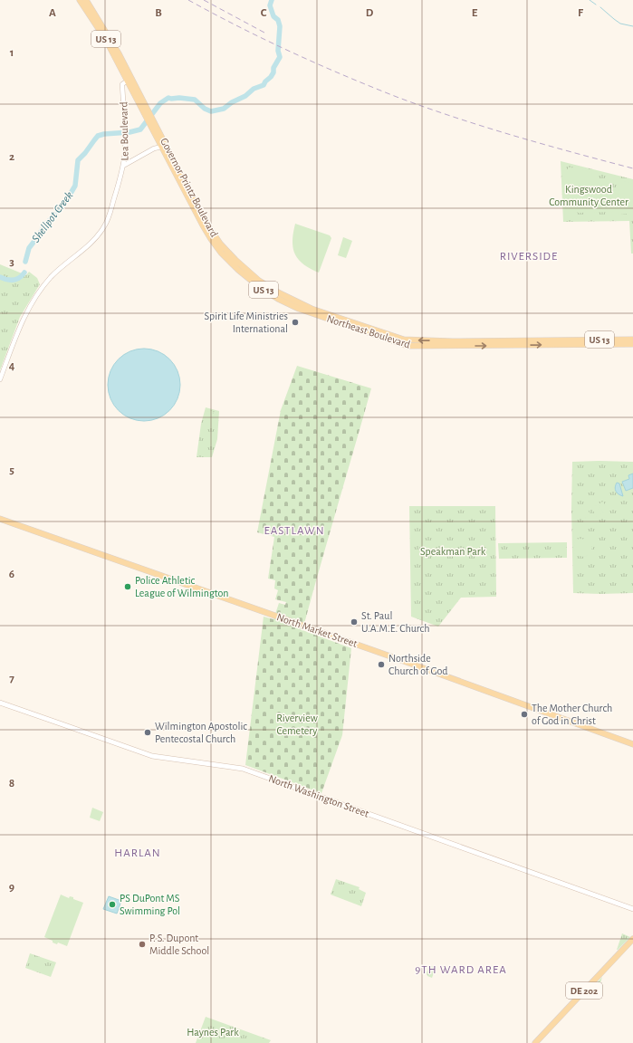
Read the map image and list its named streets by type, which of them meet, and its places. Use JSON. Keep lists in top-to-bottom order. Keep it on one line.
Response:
{"streets":{"main road":["US 13","Governor Printz Boulevard","Northeast Boulevard","North Market Street","North Washington Street","DE 202"],"street":["Lea Boulevard"]},"crossings":[["Lea Boulevard","Governor Printz Boulevard"],["Governor Printz Boulevard","Northeast Boulevard"]],"districts":["RIVERSIDE","EASTLAWN","HARLAN","9TH WARD AREA"],"water":["Shellpot Creek"],"parks":["Kingswood Community Center","Speakman Park","Riverview Cemetery","Haynes Park"],"places":["Spirit Life Ministries International","Police Athletic League of Wilmington","St. Paul U.A.M.E. Church","Northside Church of God","The Mother Church of God in Christ","Wilmington Apostolic Pentecostal Church","PS DuPont MS Swimming Pol","P. S. Dupont Middle School"],"grid":{"columns":["A","B","C","D","E","F"],"rows":["1","2","3","4","5","6","7","8","9"]}}
